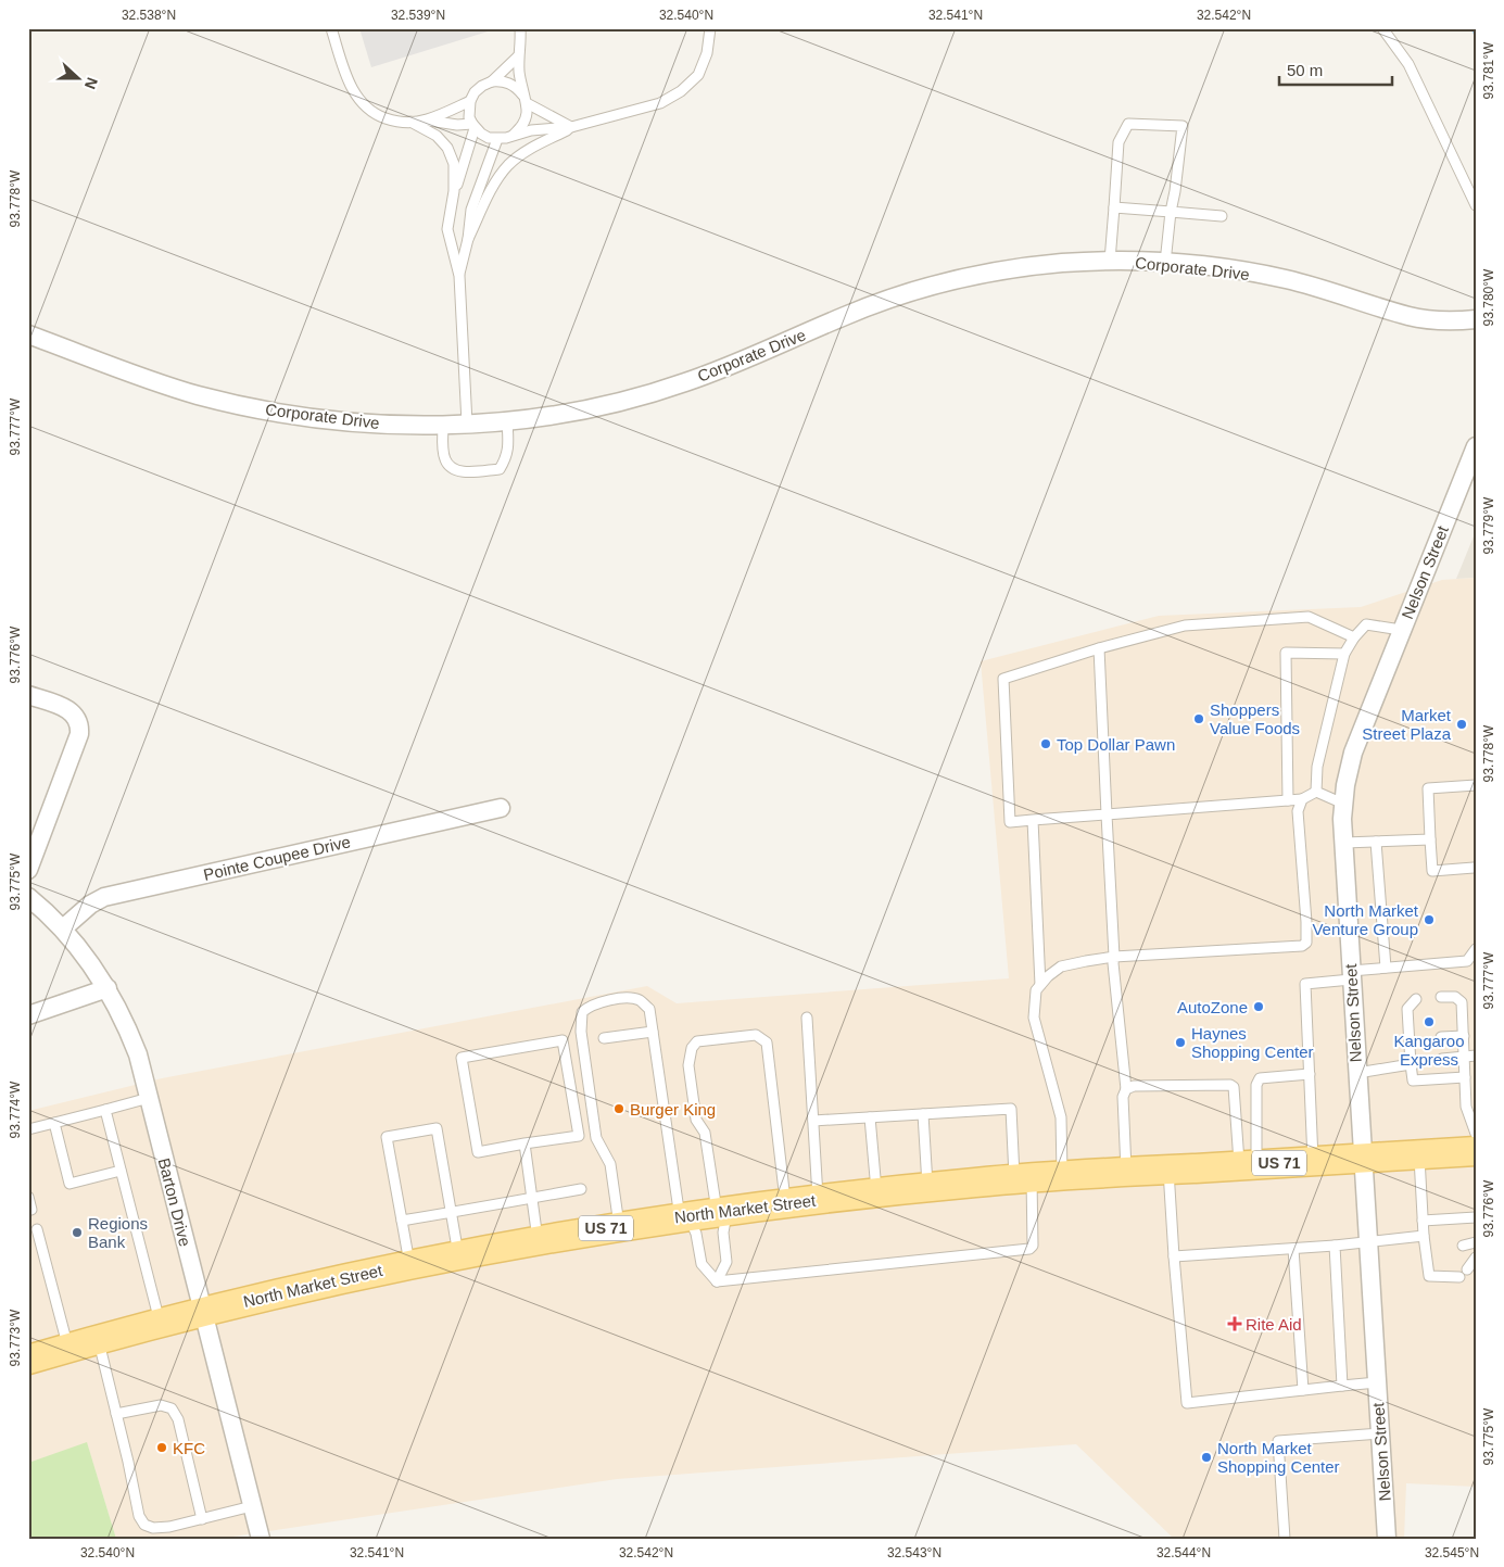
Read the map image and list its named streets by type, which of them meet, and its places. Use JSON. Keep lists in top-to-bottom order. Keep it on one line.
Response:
{"streets":{"main road":["US 71","North Market Street"],"street":["Corporate Drive","Nelson Street","Pointe Coupee Drive","Barton Drive"]},"crossings":[["Nelson Street","North Market Street"],["Pointe Coupee Drive","Barton Drive"],["Barton Drive","North Market Street"]],"places":{"other":["Shoppers Value Foods","Market Street Plaza","Top Dollar Pawn","North Market Venture Group","AutoZone","Kangaroo Express","Haynes Shopping Center","Burger King","Regions Bank","KFC","North Market Shopping Center"],"health":["Rite Aid"]},"scale_bar":"50 m","north":"right","coordinates":["32.538°N","32.539°N","32.540°N","32.541°N","32.542°N","93.781°W","93.778°W","93.780°W","93.777°W","93.779°W","93.776°W","93.775°W","93.774°W","93.773°W","32.543°N","32.544°N","32.545°N"]}
